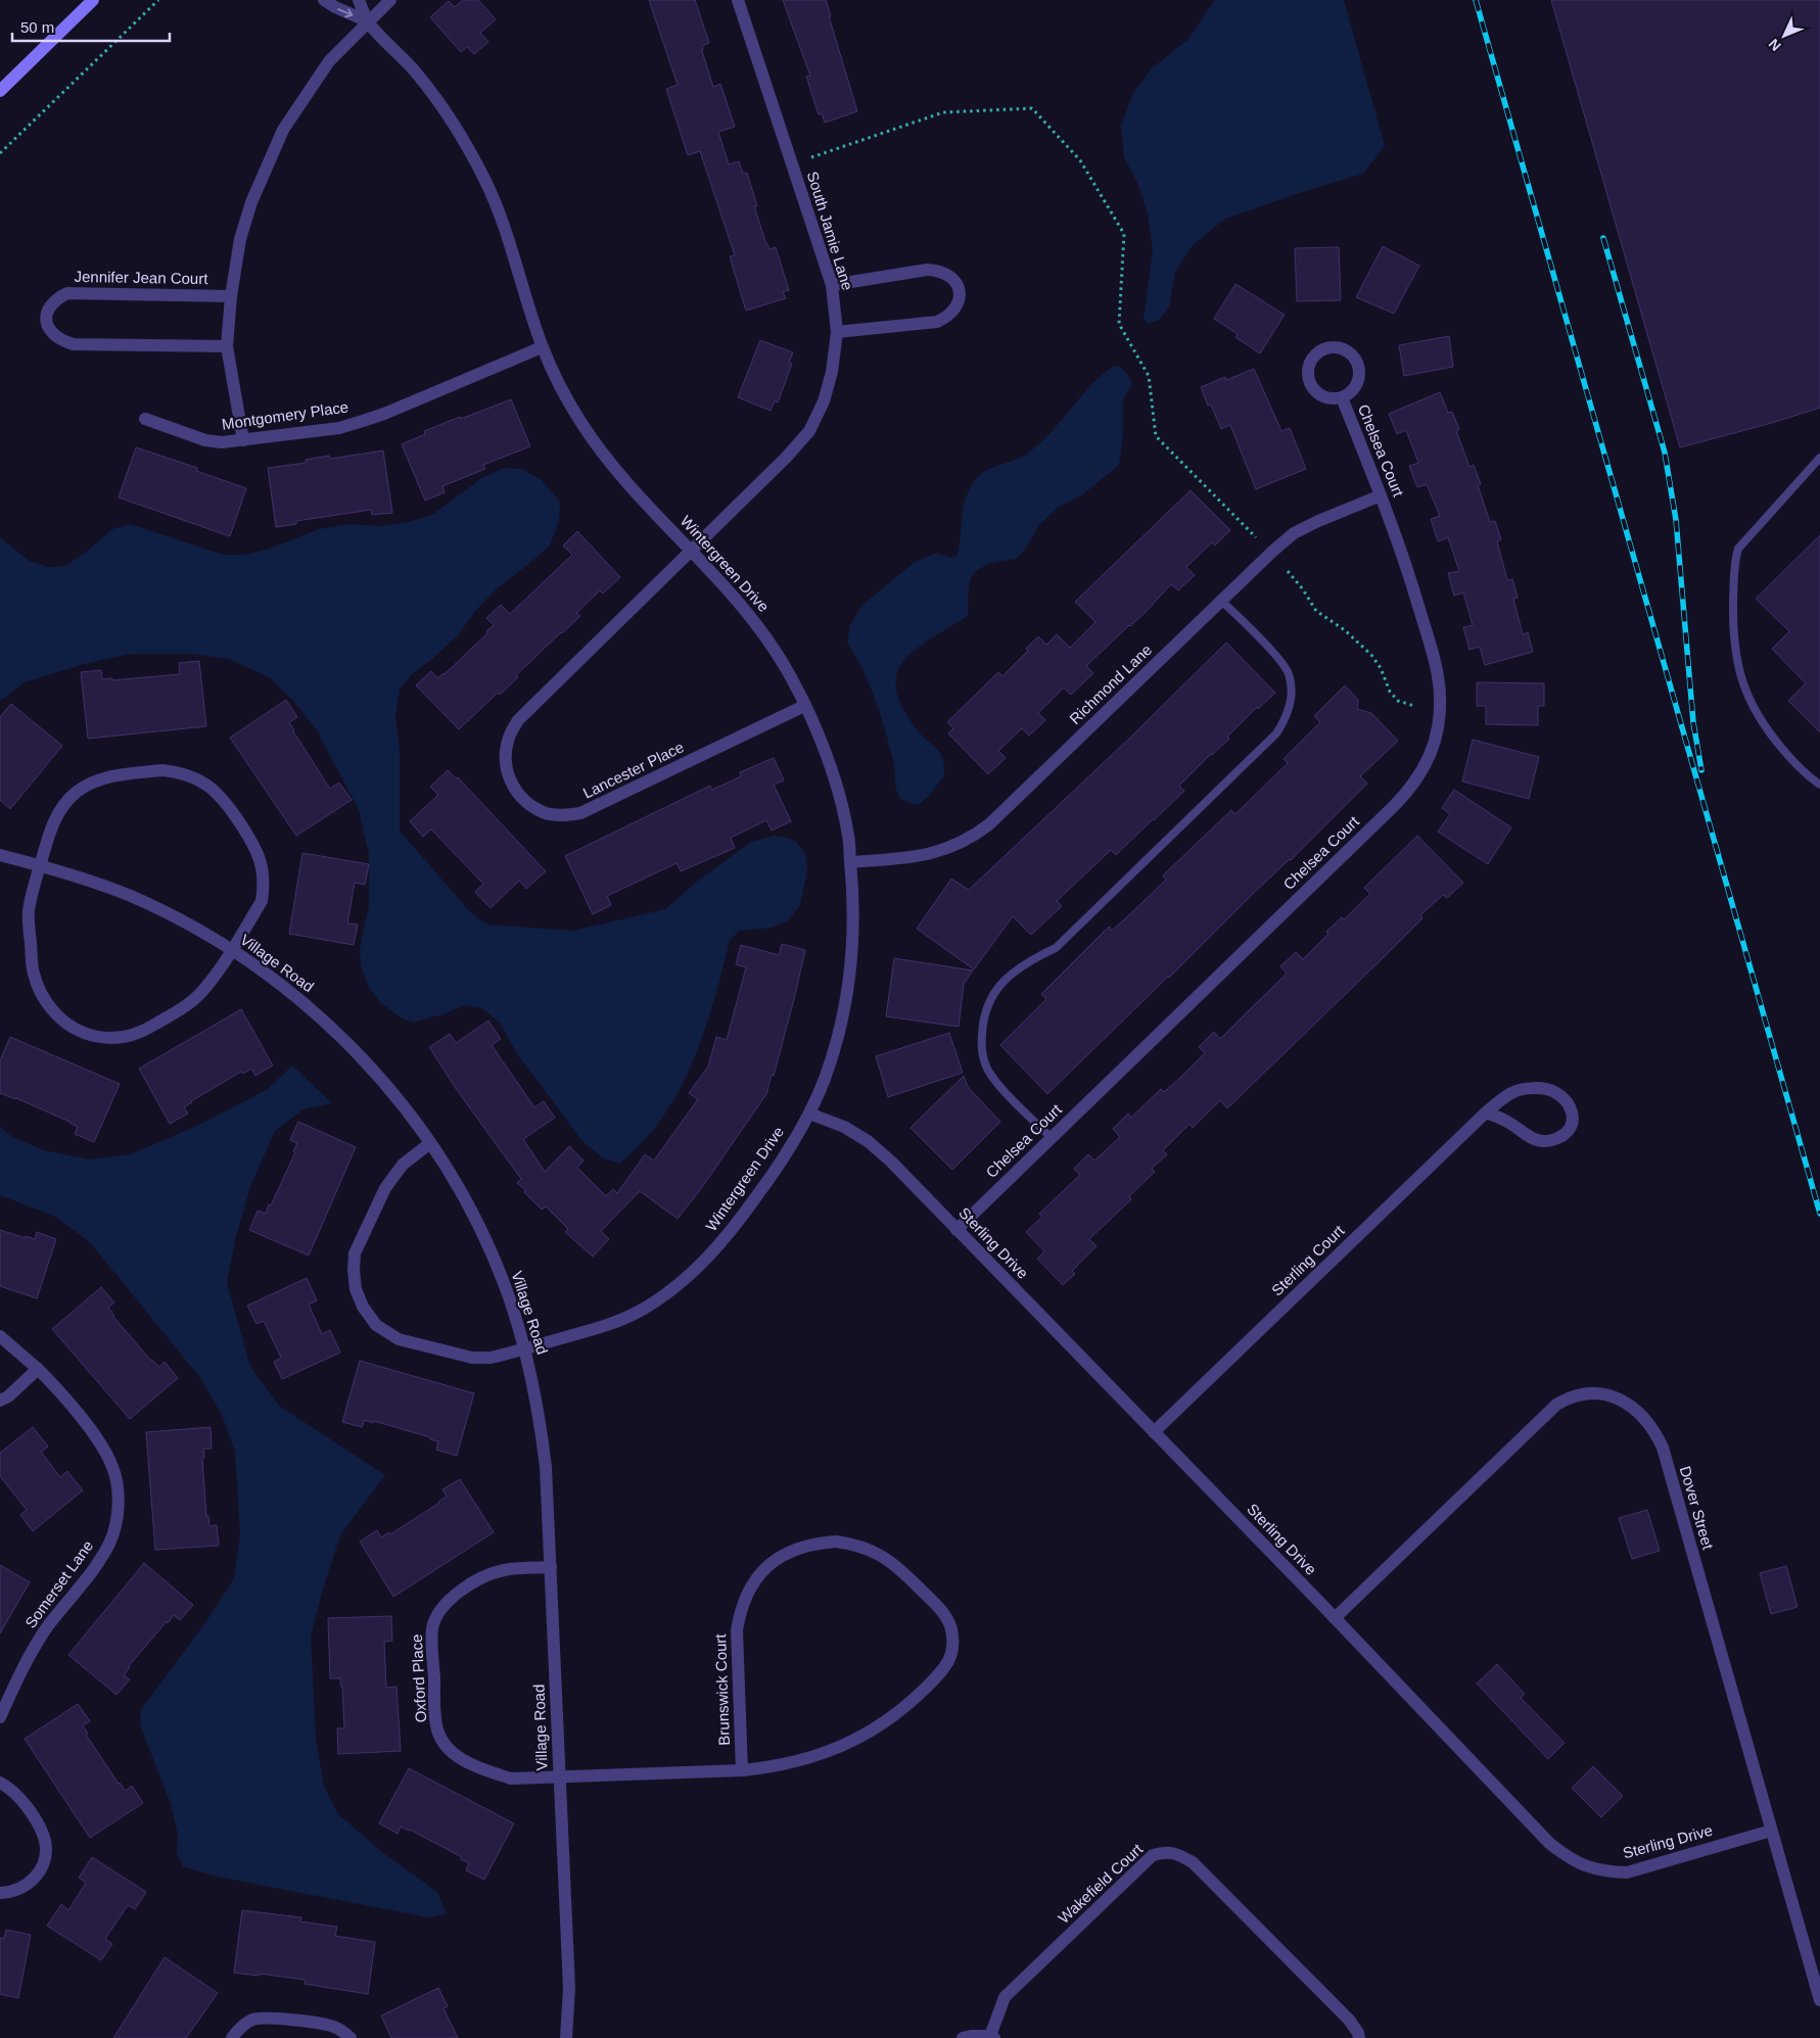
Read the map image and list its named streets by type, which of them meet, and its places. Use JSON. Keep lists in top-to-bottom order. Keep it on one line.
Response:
{"streets":{"street":["South Jamie Lane","Jennifer Jean Court","Montgomery Place","Chelsea Court","Wintergreen Drive","Richmond Lane","Lancester Place","Village Road","Sterling Drive","Sterling Court","Dover Street","Somerset Lane","Oxford Place","Brunswick Court","Wakefield Court"]},"crossings":[["South Jamie Lane","Wintergreen Drive"],["South Jamie Lane","Lancester Place"],["Montgomery Place","Wintergreen Drive"],["Chelsea Court","Richmond Lane"],["Chelsea Court","Sterling Drive"],["Wintergreen Drive","Richmond Lane"],["Wintergreen Drive","Lancester Place"],["Wintergreen Drive","Village Road"],["Wintergreen Drive","Sterling Drive"],["Village Road","Oxford Place"],["Village Road","Brunswick Court"],["Sterling Drive","Sterling Court"],["Sterling Drive","Dover Street"],["Oxford Place","Brunswick Court"]],"scale_bar":"50 m","north":"bottom left"}
